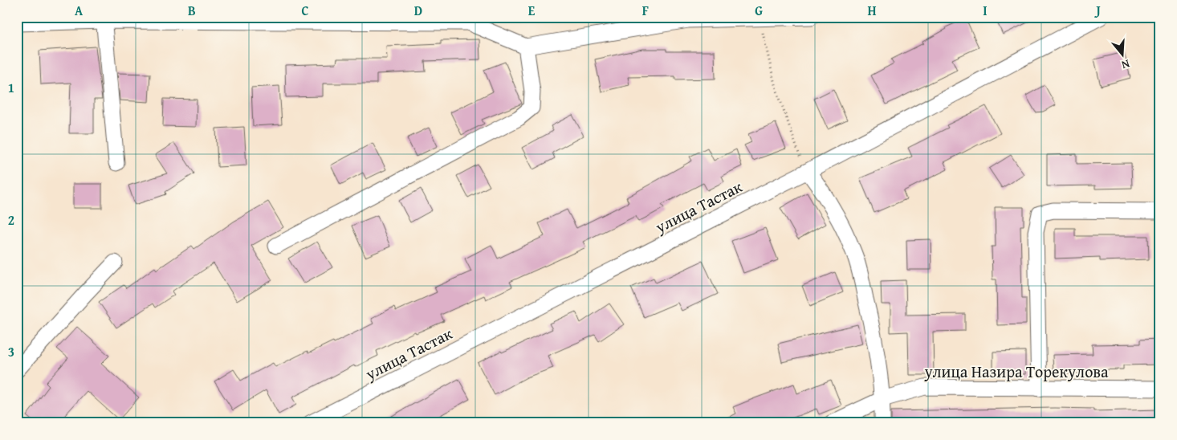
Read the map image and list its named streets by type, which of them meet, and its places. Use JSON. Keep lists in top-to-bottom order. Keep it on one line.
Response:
{"streets":{"street":["улица Тастак","улица Назира Торекулова"]},"north":"bottom","grid":{"columns":["A","B","C","D","E","F","G","H","I","J"],"rows":["1","2","3"]}}
